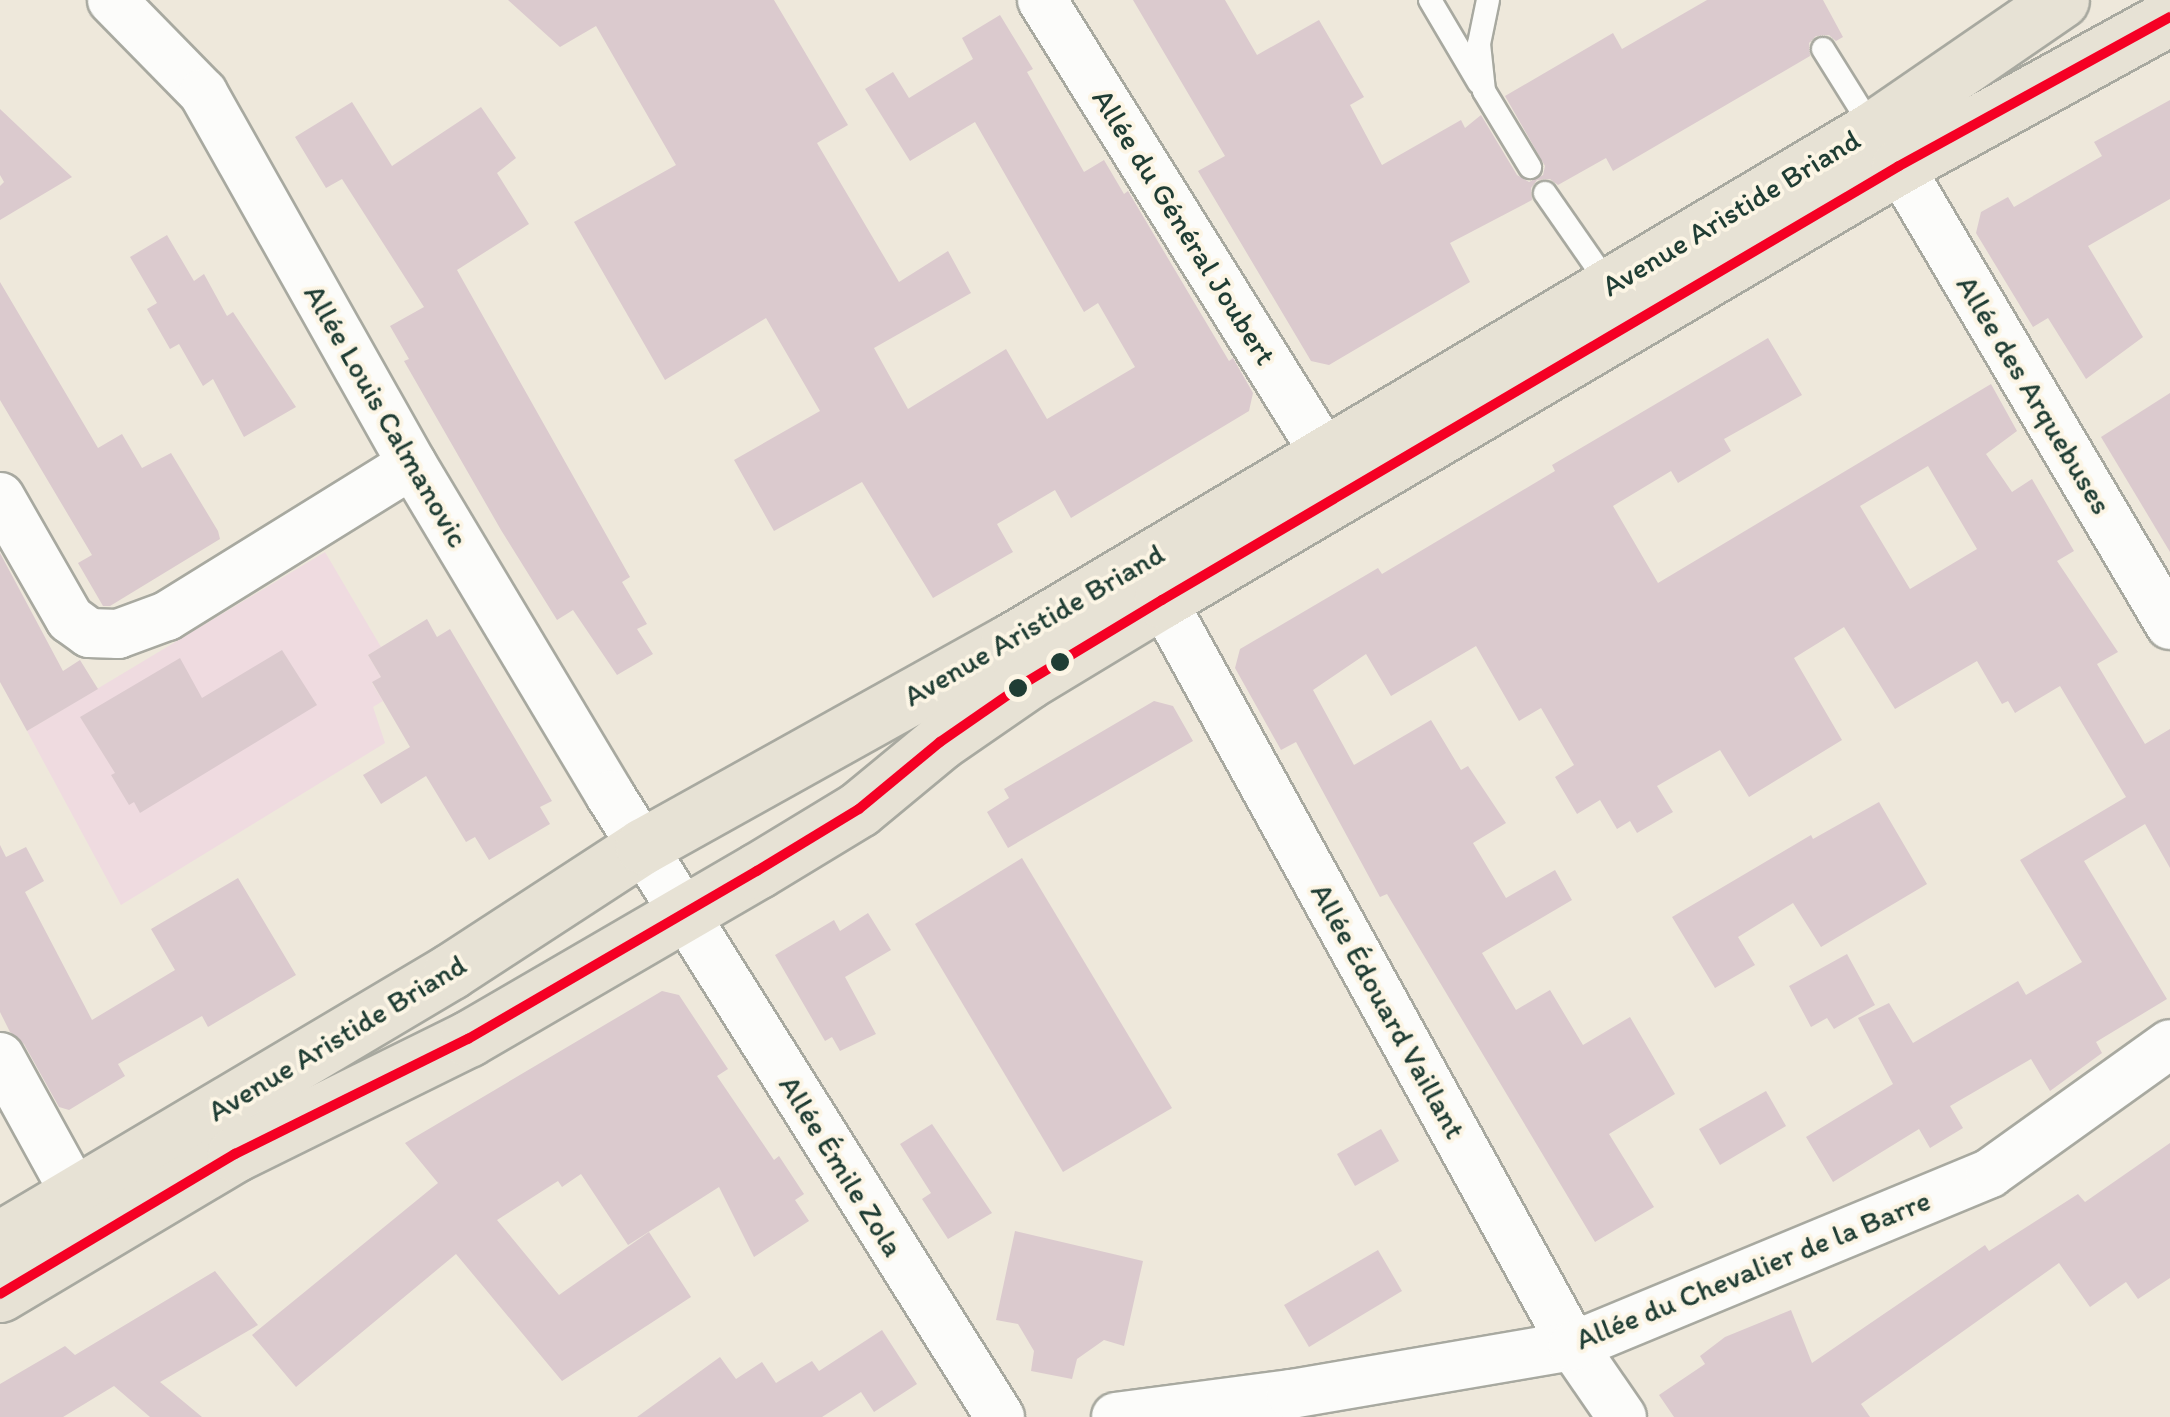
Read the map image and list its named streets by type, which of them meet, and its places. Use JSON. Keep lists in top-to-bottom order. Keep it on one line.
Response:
{"streets":{"main road":["Avenue Aristide Briand"],"street":["Allée du Général Joubert","Allée des Arquebuses","Allée Louis Calmanovic","Allée Édouard Vaillant","Allée Émile Zola","Allée du Chevalier de la Barre"]},"crossings":[["Avenue Aristide Briand","Allée du Général Joubert"],["Avenue Aristide Briand","Allée des Arquebuses"],["Avenue Aristide Briand","Allée Louis Calmanovic"],["Avenue Aristide Briand","Allée Édouard Vaillant"],["Avenue Aristide Briand","Allée Émile Zola"],["Allée Louis Calmanovic","Allée Émile Zola"],["Allée Édouard Vaillant","Allée du Chevalier de la Barre"]]}
